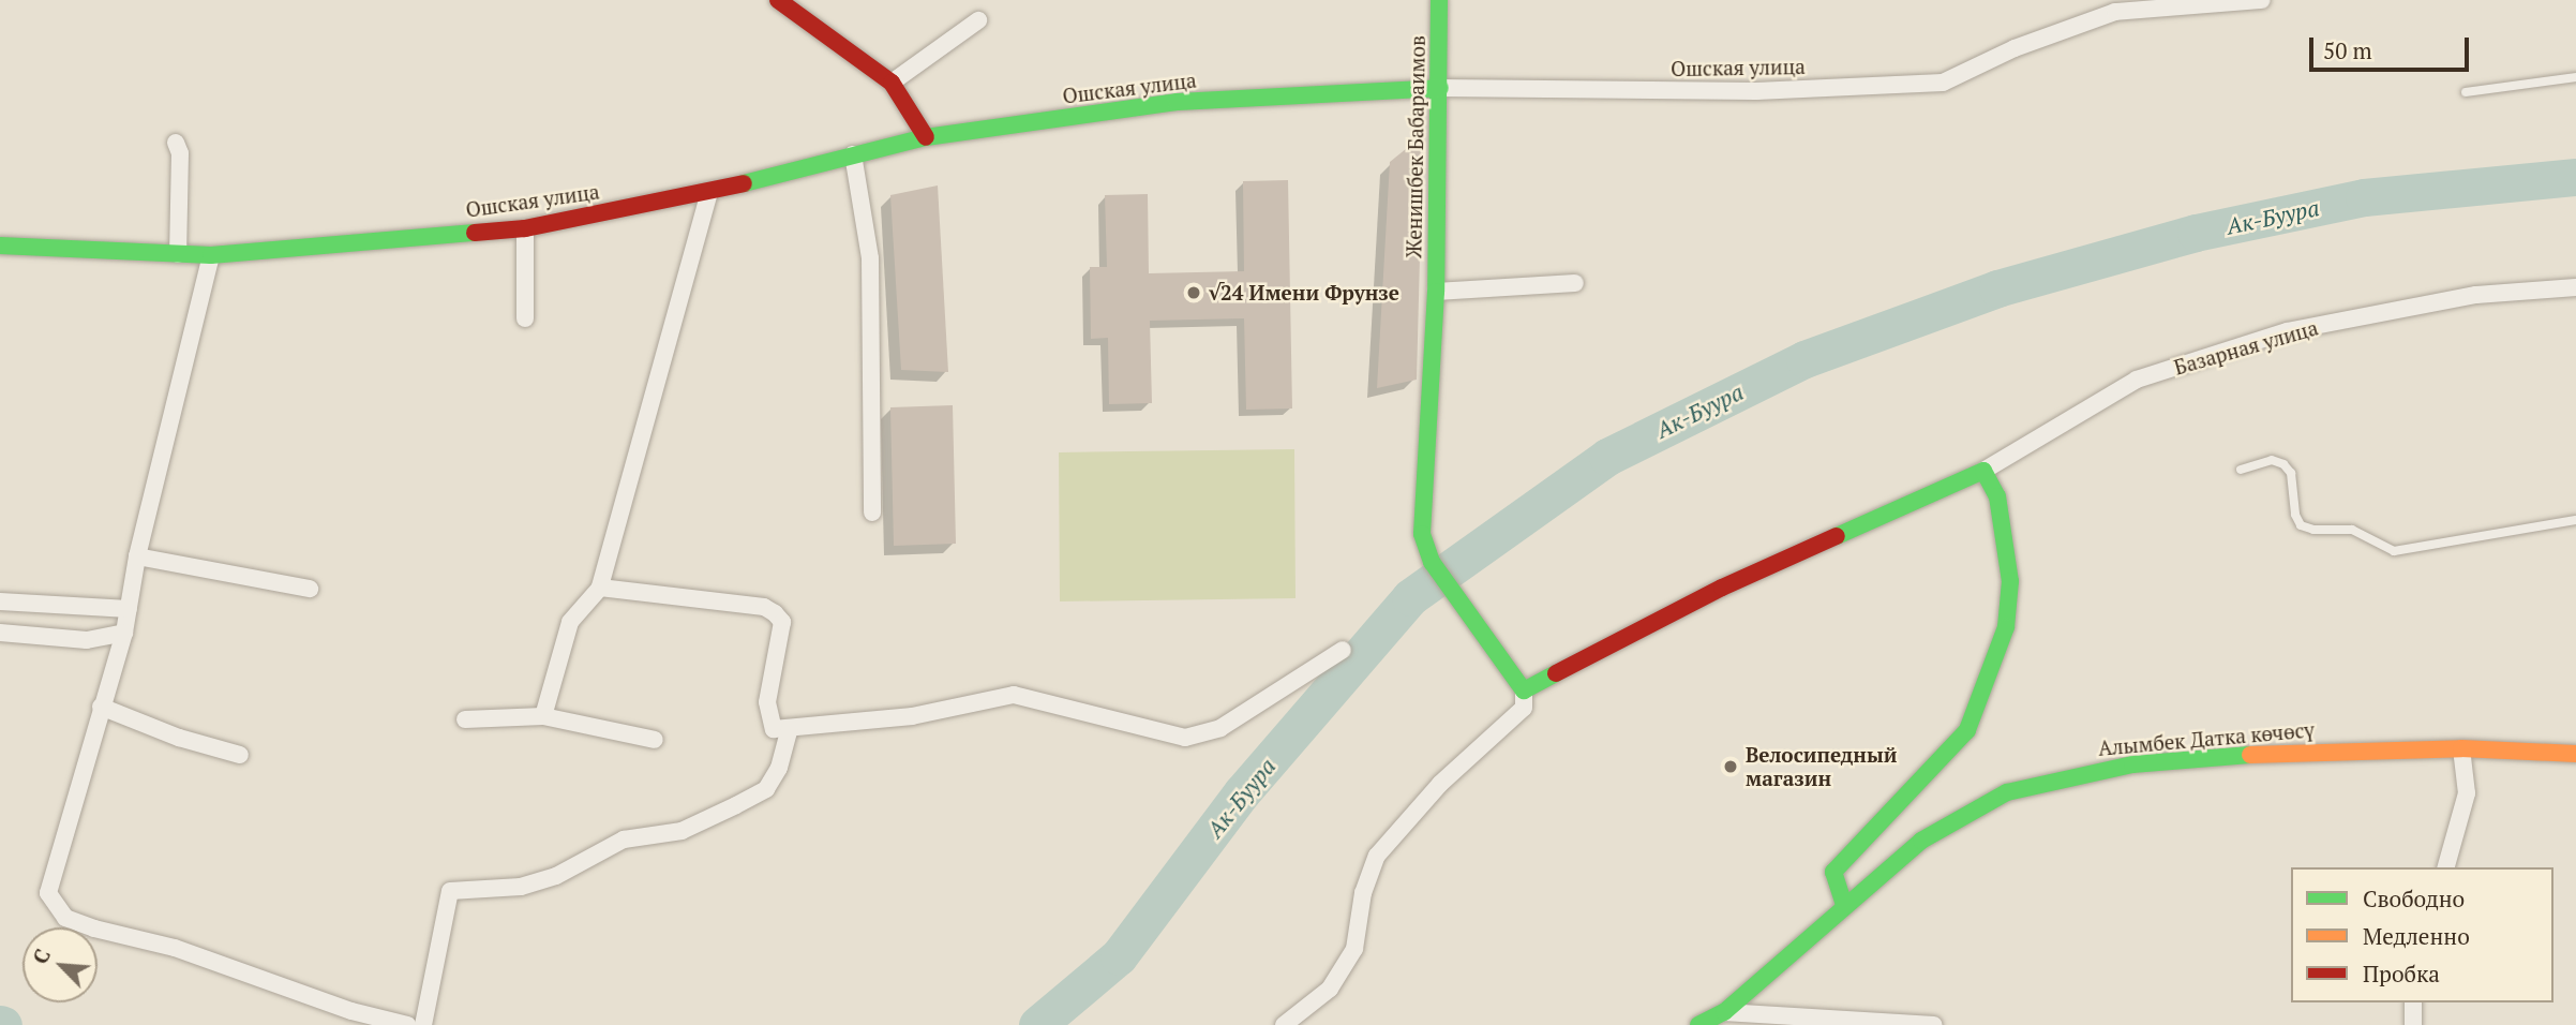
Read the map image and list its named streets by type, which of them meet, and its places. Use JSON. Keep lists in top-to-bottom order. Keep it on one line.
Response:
{"streets":{"main road":["Ошская улица","Женишбек Бабараимов","Алымбек Датка көчөсү"],"street":["Базарная улица"]},"crossings":[["Ошская улица","Женишбек Бабараимов"]],"water":["Ак-Буура"],"places":["√24 Имени Фрунзе","Велосипедный магазин"],"legend":["Свободно","Медленно","Пробка"],"scale_bar":"50 m","north":"top left"}
